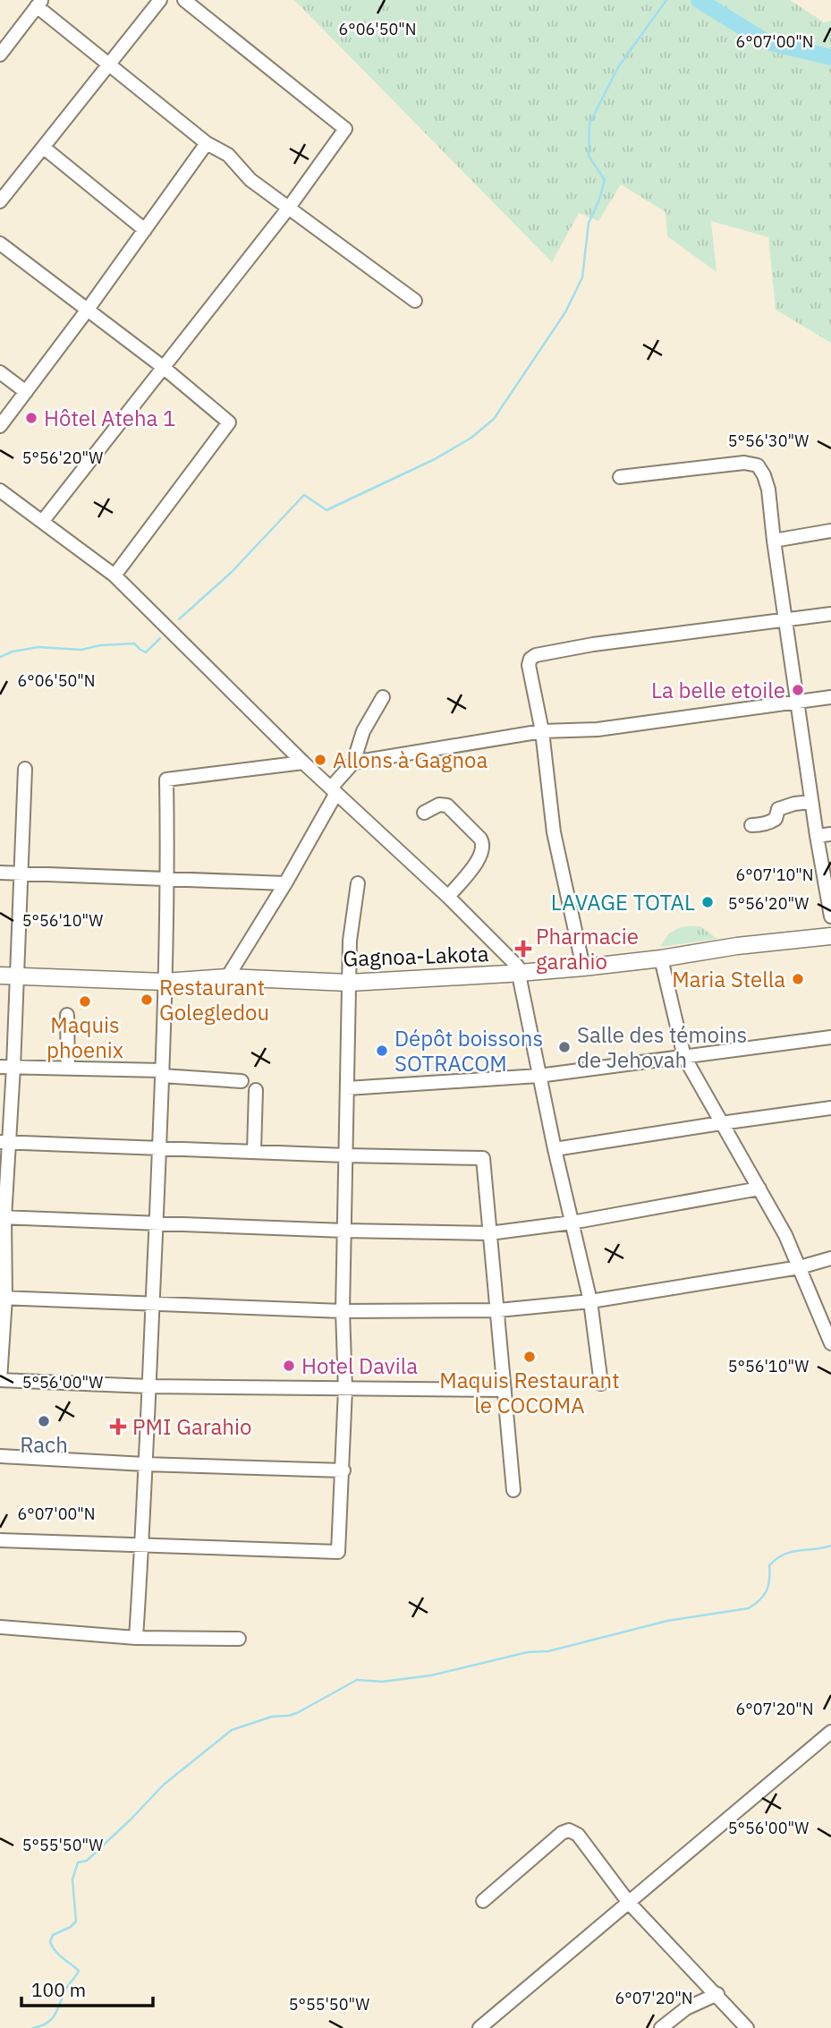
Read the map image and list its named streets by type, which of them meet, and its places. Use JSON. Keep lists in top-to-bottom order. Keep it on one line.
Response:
{"streets":{"main road":["Gagnoa-Lakota"]},"places":{"other":["Hôtel Ateha 1","La belle etoile","Allons à Gagnoa","LAVAGE TOTAL","Maria Stella","Restaurant Golegledou","Maquis phoenix","Salle des témoins de Jehovah","Dépôt boissons SOTRACOM","Maquis Restaurant le COCOMA","Hotel Davila","Rach"],"health":["Pharmacie garahio","PMI Garahio"]},"scale_bar":"100 m","coordinates":["6°06'50\"N","6°07'00\"N","5°56'30\"W","5°56'20\"W","6°07'10\"N","5°56'10\"W","5°56'00\"W","6°07'20\"N","5°55'50\"W"]}
